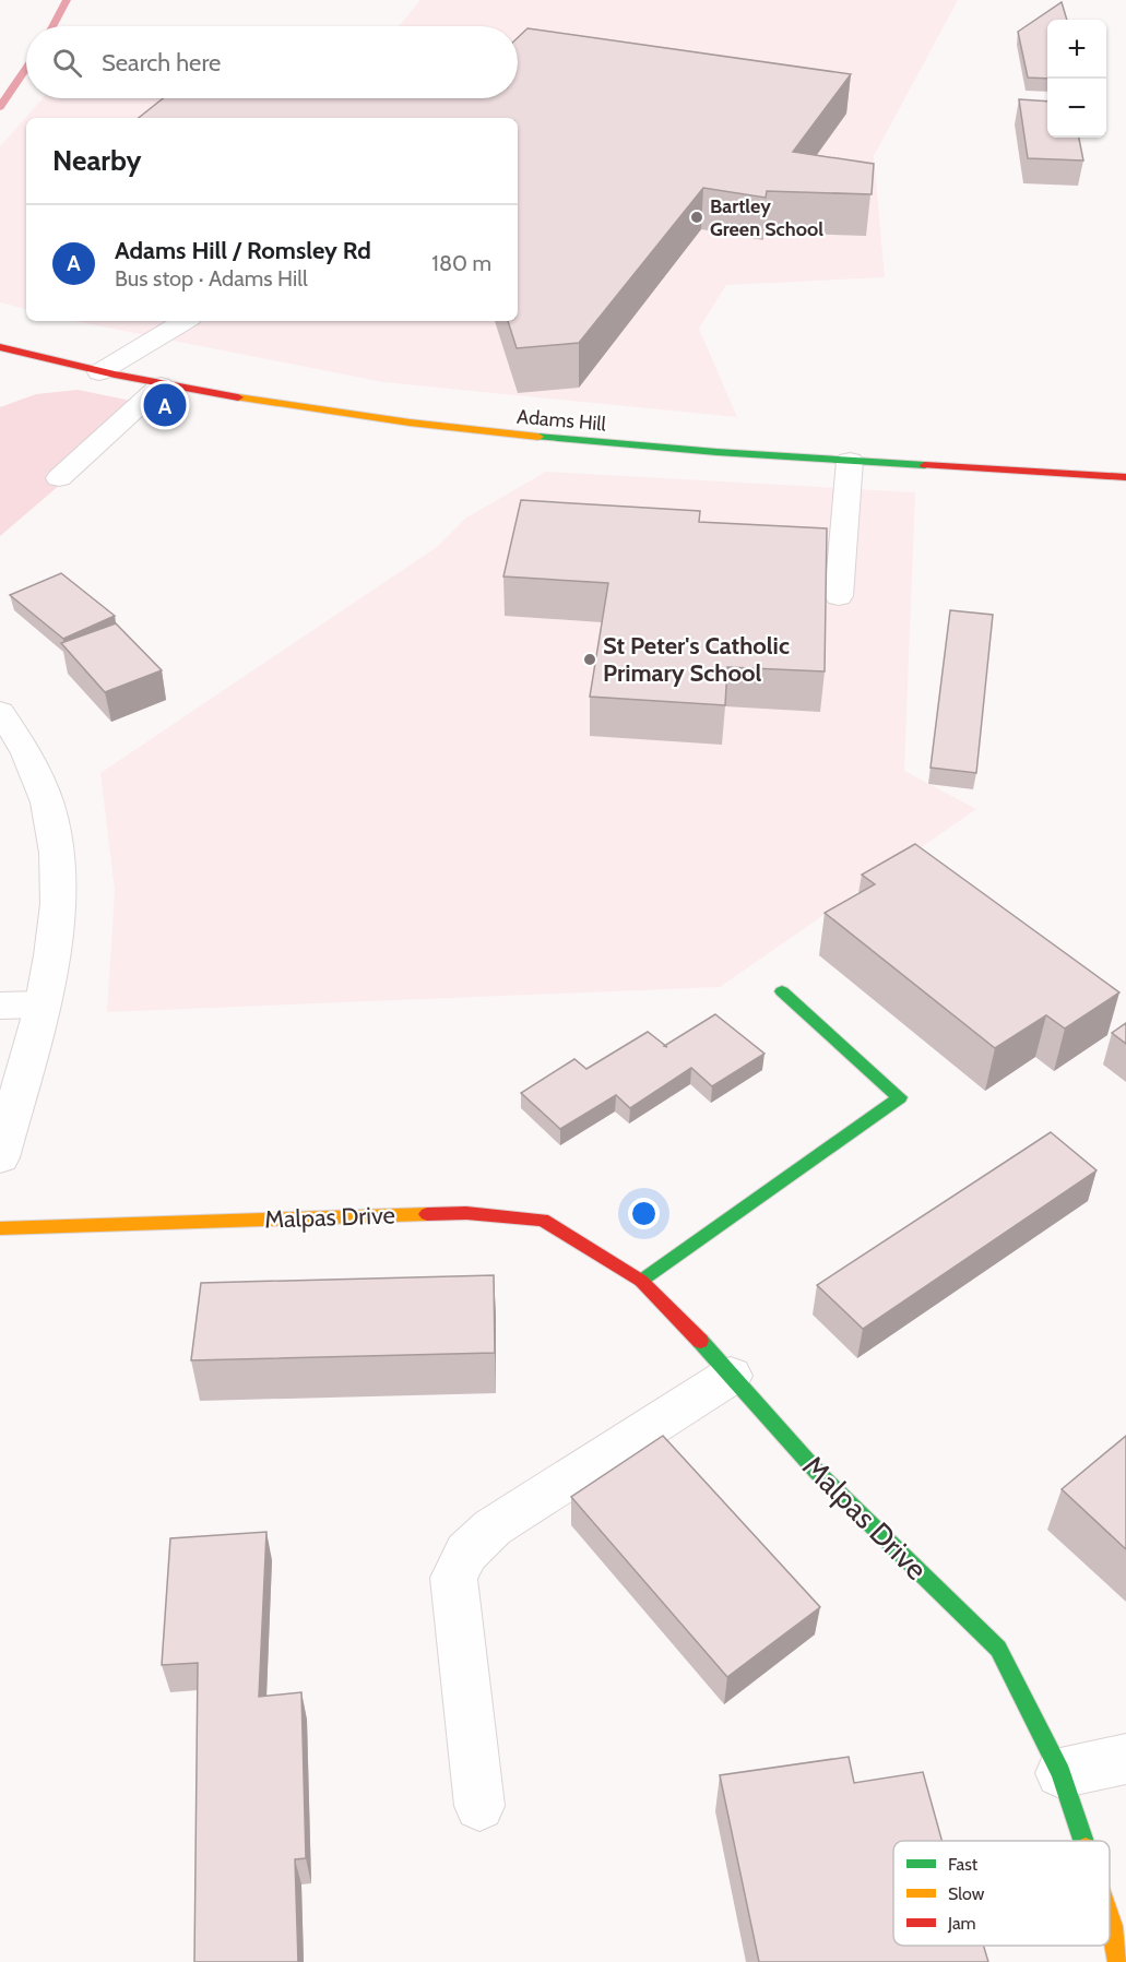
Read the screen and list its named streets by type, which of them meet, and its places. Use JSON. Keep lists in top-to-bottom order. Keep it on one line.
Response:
{"streets":{"street":["Adams Hill","Malpas Drive"]},"places":["Bartley Green School","St Peter's Catholic Primary School"],"legend":["Fast","Slow","Jam"],"page":{"map_buttons":["+","−"],"search":"Search here","heading":"Nearby","list":[{"mark":"A","name":"Adams Hill / Romsley Rd","note":"Bus stop · Adams Hill","value":"180 m"}],"pins":"A"}}
